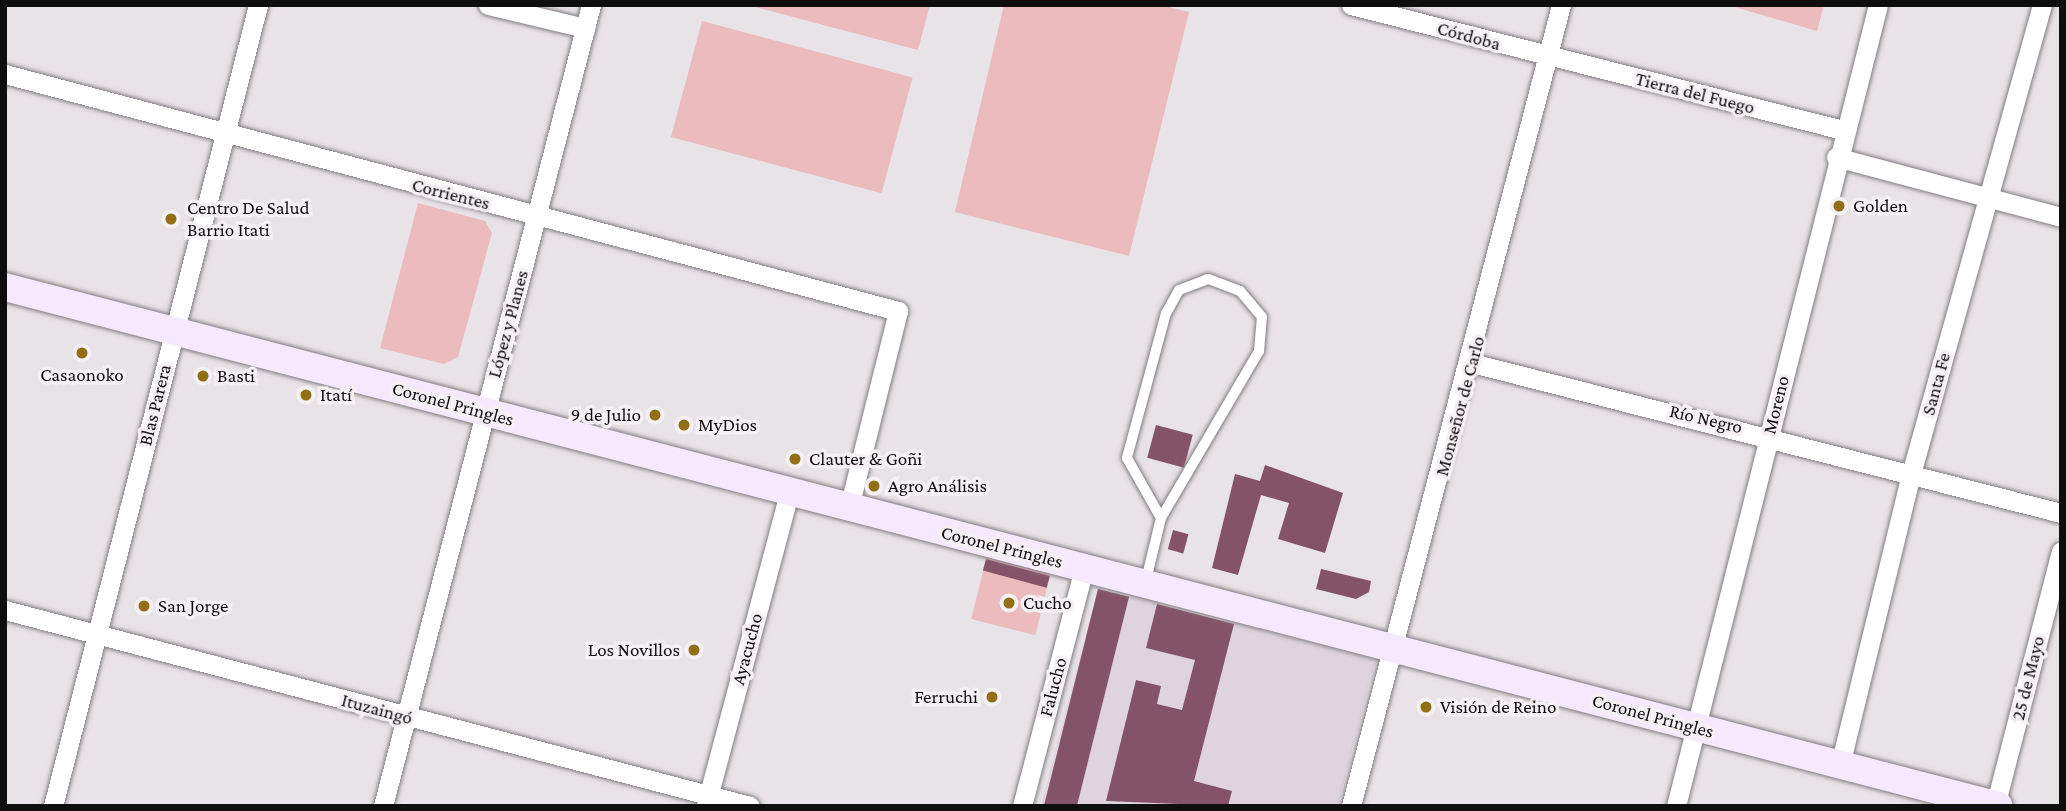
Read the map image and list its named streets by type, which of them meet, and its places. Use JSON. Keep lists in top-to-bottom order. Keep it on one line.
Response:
{"streets":{"main road":["Coronel Pringles"],"street":["Córdoba","Tierra del Fuego","Corrientes","López y Planes","Santa Fe","Blas Parera","Moreno","Monseñor de Carlo","Río Negro","Ayacucho","25 de Mayo","Falucho","Ituzaingó"]},"crossings":[["Córdoba","Tierra del Fuego"],["Córdoba","Monseñor de Carlo"],["Tierra del Fuego","Moreno"],["Tierra del Fuego","Monseñor de Carlo"],["Corrientes","López y Planes"],["Corrientes","Coronel Pringles"],["Corrientes","Blas Parera"],["López y Planes","Coronel Pringles"],["López y Planes","Ituzaingó"],["Santa Fe","Coronel Pringles"],["Santa Fe","Río Negro"],["Coronel Pringles","Blas Parera"],["Coronel Pringles","Moreno"],["Coronel Pringles","Monseñor de Carlo"],["Coronel Pringles","Ayacucho"],["Coronel Pringles","25 de Mayo"],["Coronel Pringles","Falucho"],["Blas Parera","Ituzaingó"],["Moreno","Río Negro"],["Monseñor de Carlo","Río Negro"],["Ayacucho","Ituzaingó"]],"places":["Golden","Centro De Salud Barrio Itati","Casaonoko","Basti","Itatí","9 de Julio","MyDios","Clauter & Goñi","Agro Análisis","Cucho","San Jorge","Los Novillos","Ferruchi","Visión de Reino"]}
